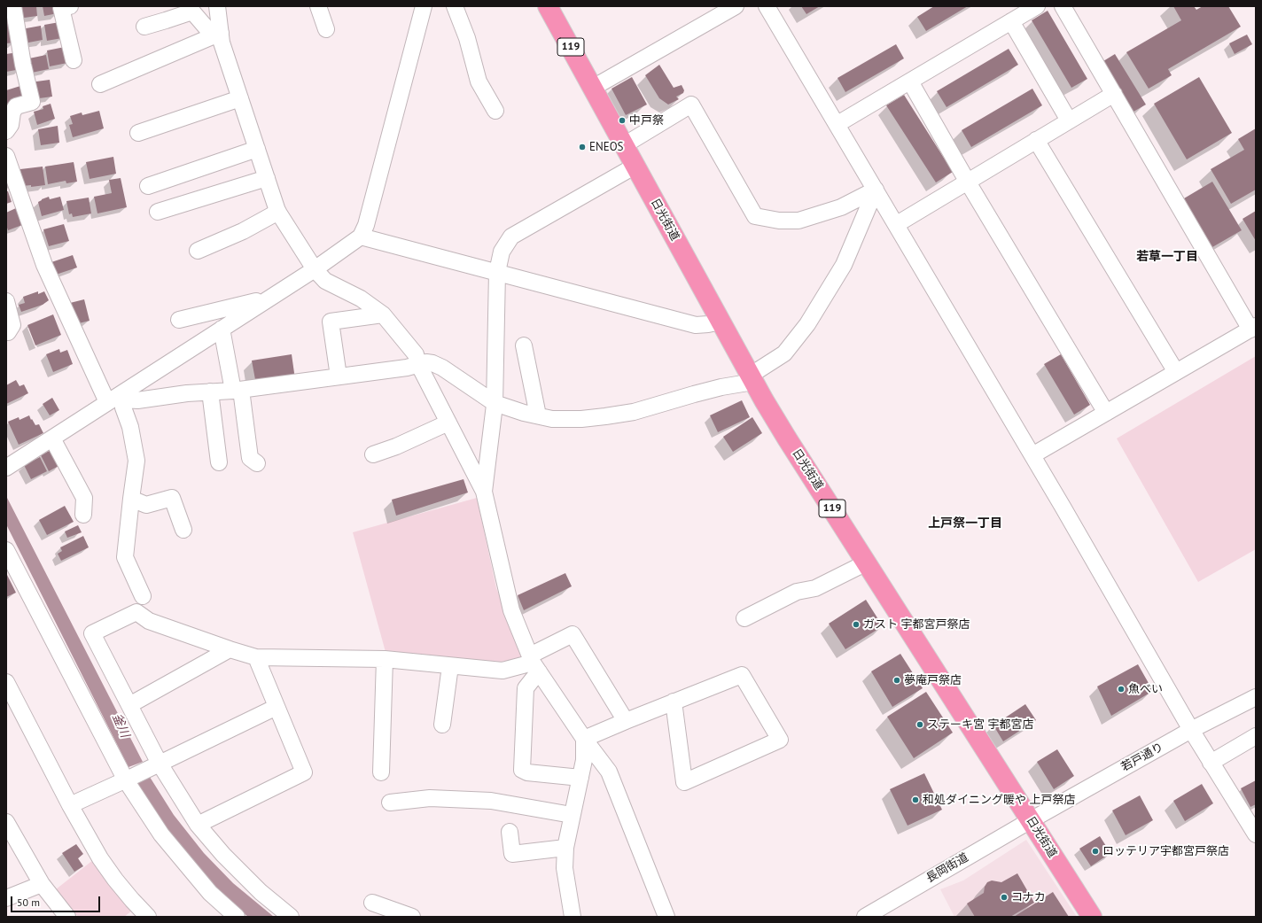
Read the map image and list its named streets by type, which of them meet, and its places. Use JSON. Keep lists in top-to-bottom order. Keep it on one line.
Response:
{"streets":{"highway":["119","日光街道"],"street":["若戸通り","長岡街道"]},"crossings":[["日光街道","若戸通り"],["日光街道","長岡街道"],["若戸通り","長岡街道"]],"districts":["若草一丁目","上戸祭一丁目"],"water":["釜川"],"places":["中戸祭","ENEOS","ガスト 宇都宮戸祭店","夢庵戸祭店","魚べい","ステーキ宮 宇都宮店","和処ダイニング暖や 上戸祭店","ロッテリア宇都宮戸祭店","コナカ"],"scale_bar":"50 m"}
